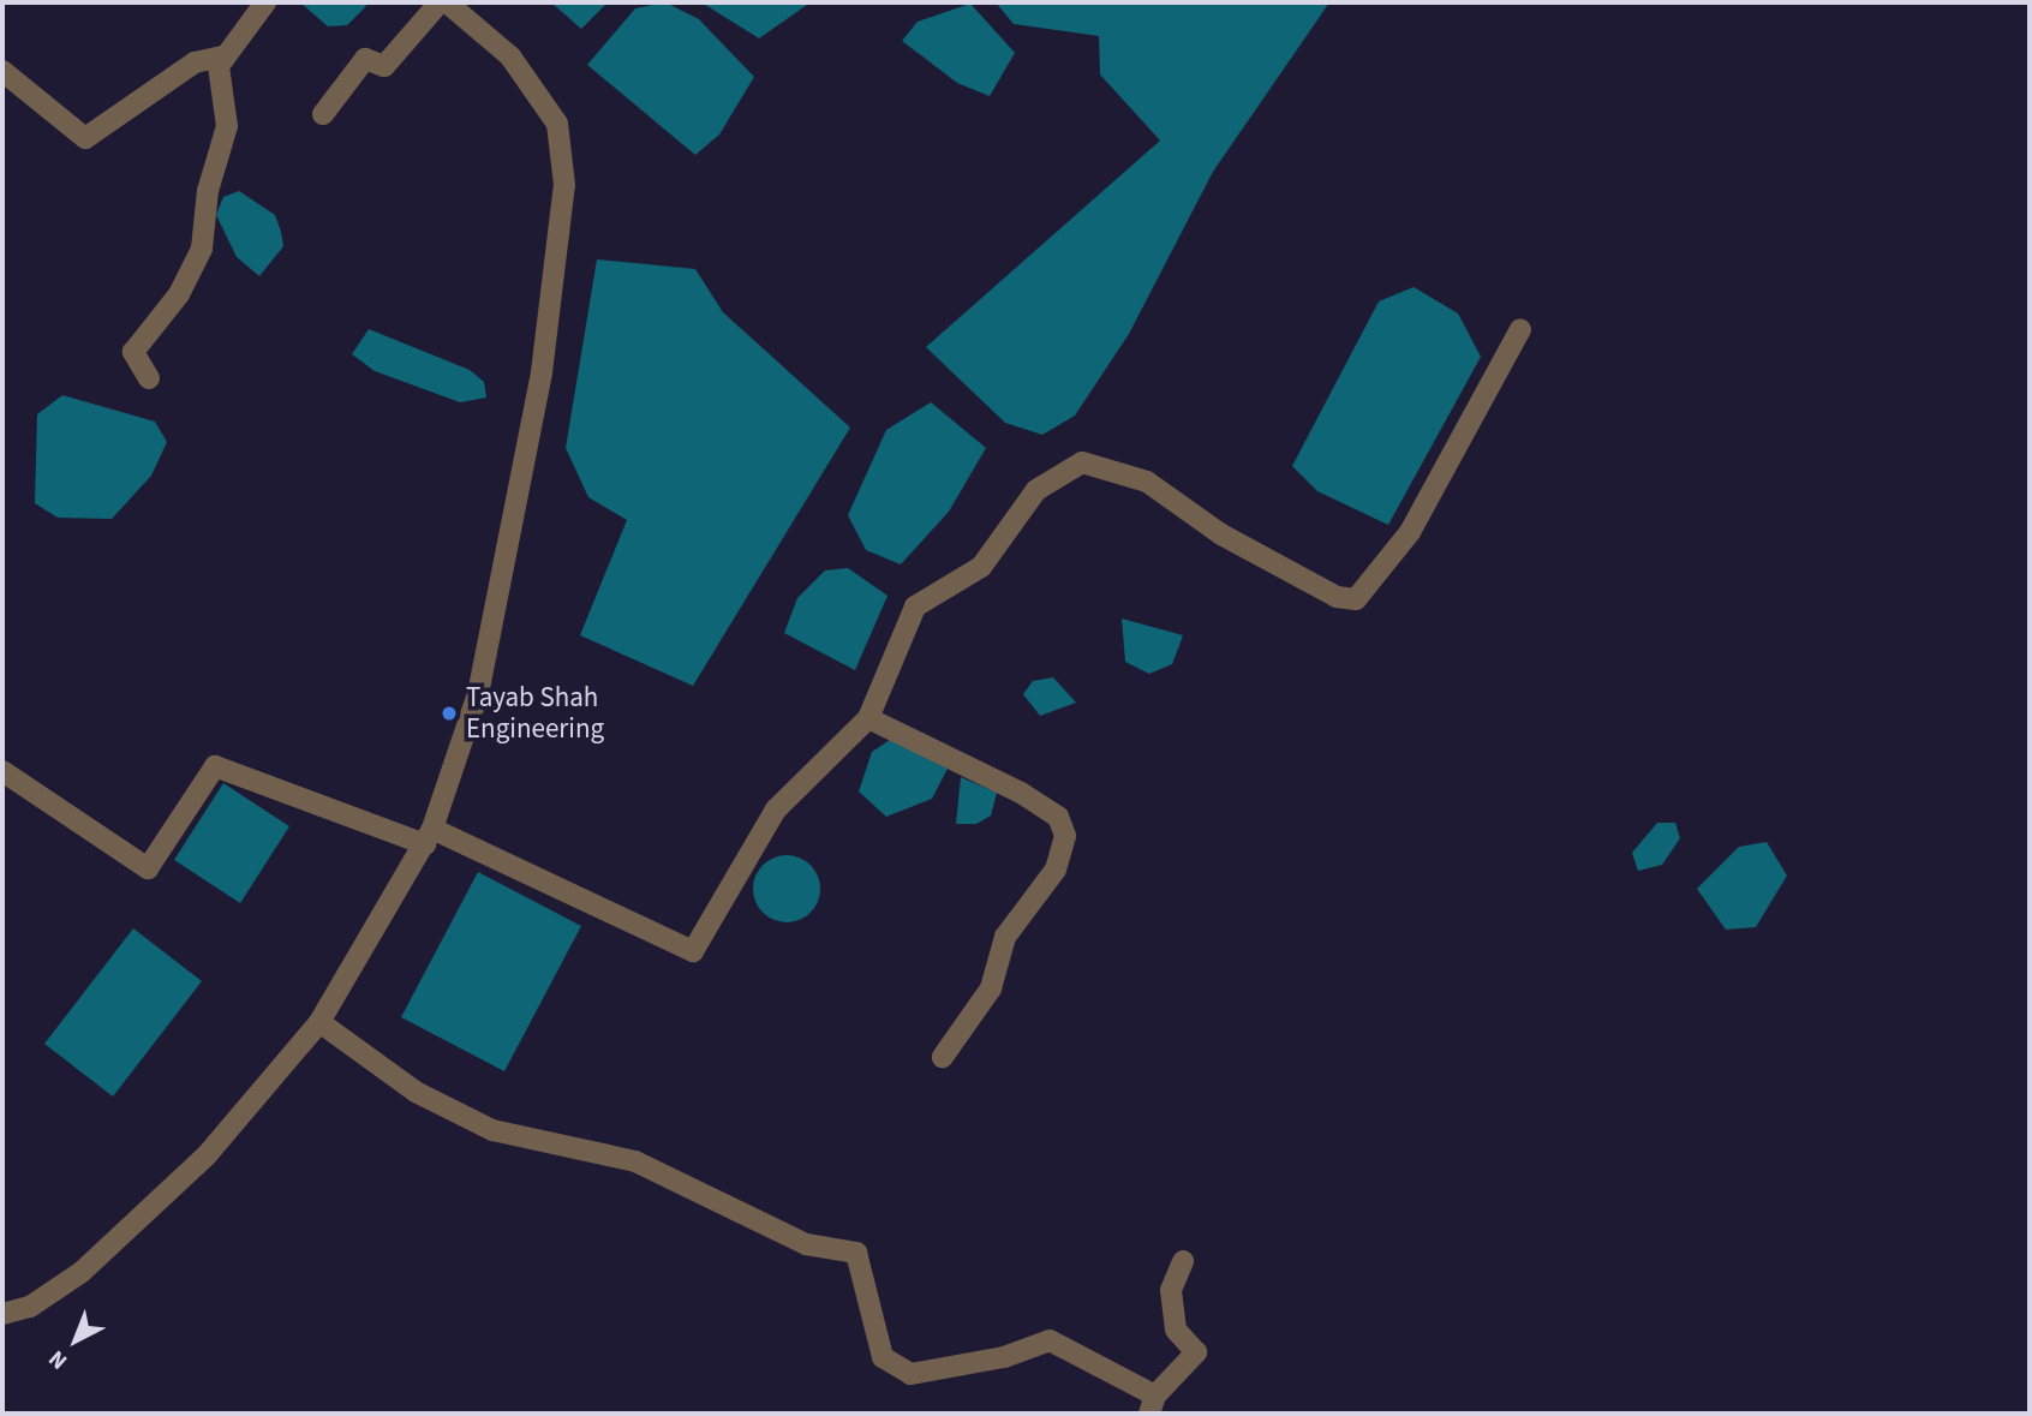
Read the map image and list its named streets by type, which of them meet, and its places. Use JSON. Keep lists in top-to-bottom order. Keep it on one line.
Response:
{"places":["Tayab Shah Engineering"],"north":"bottom left"}
